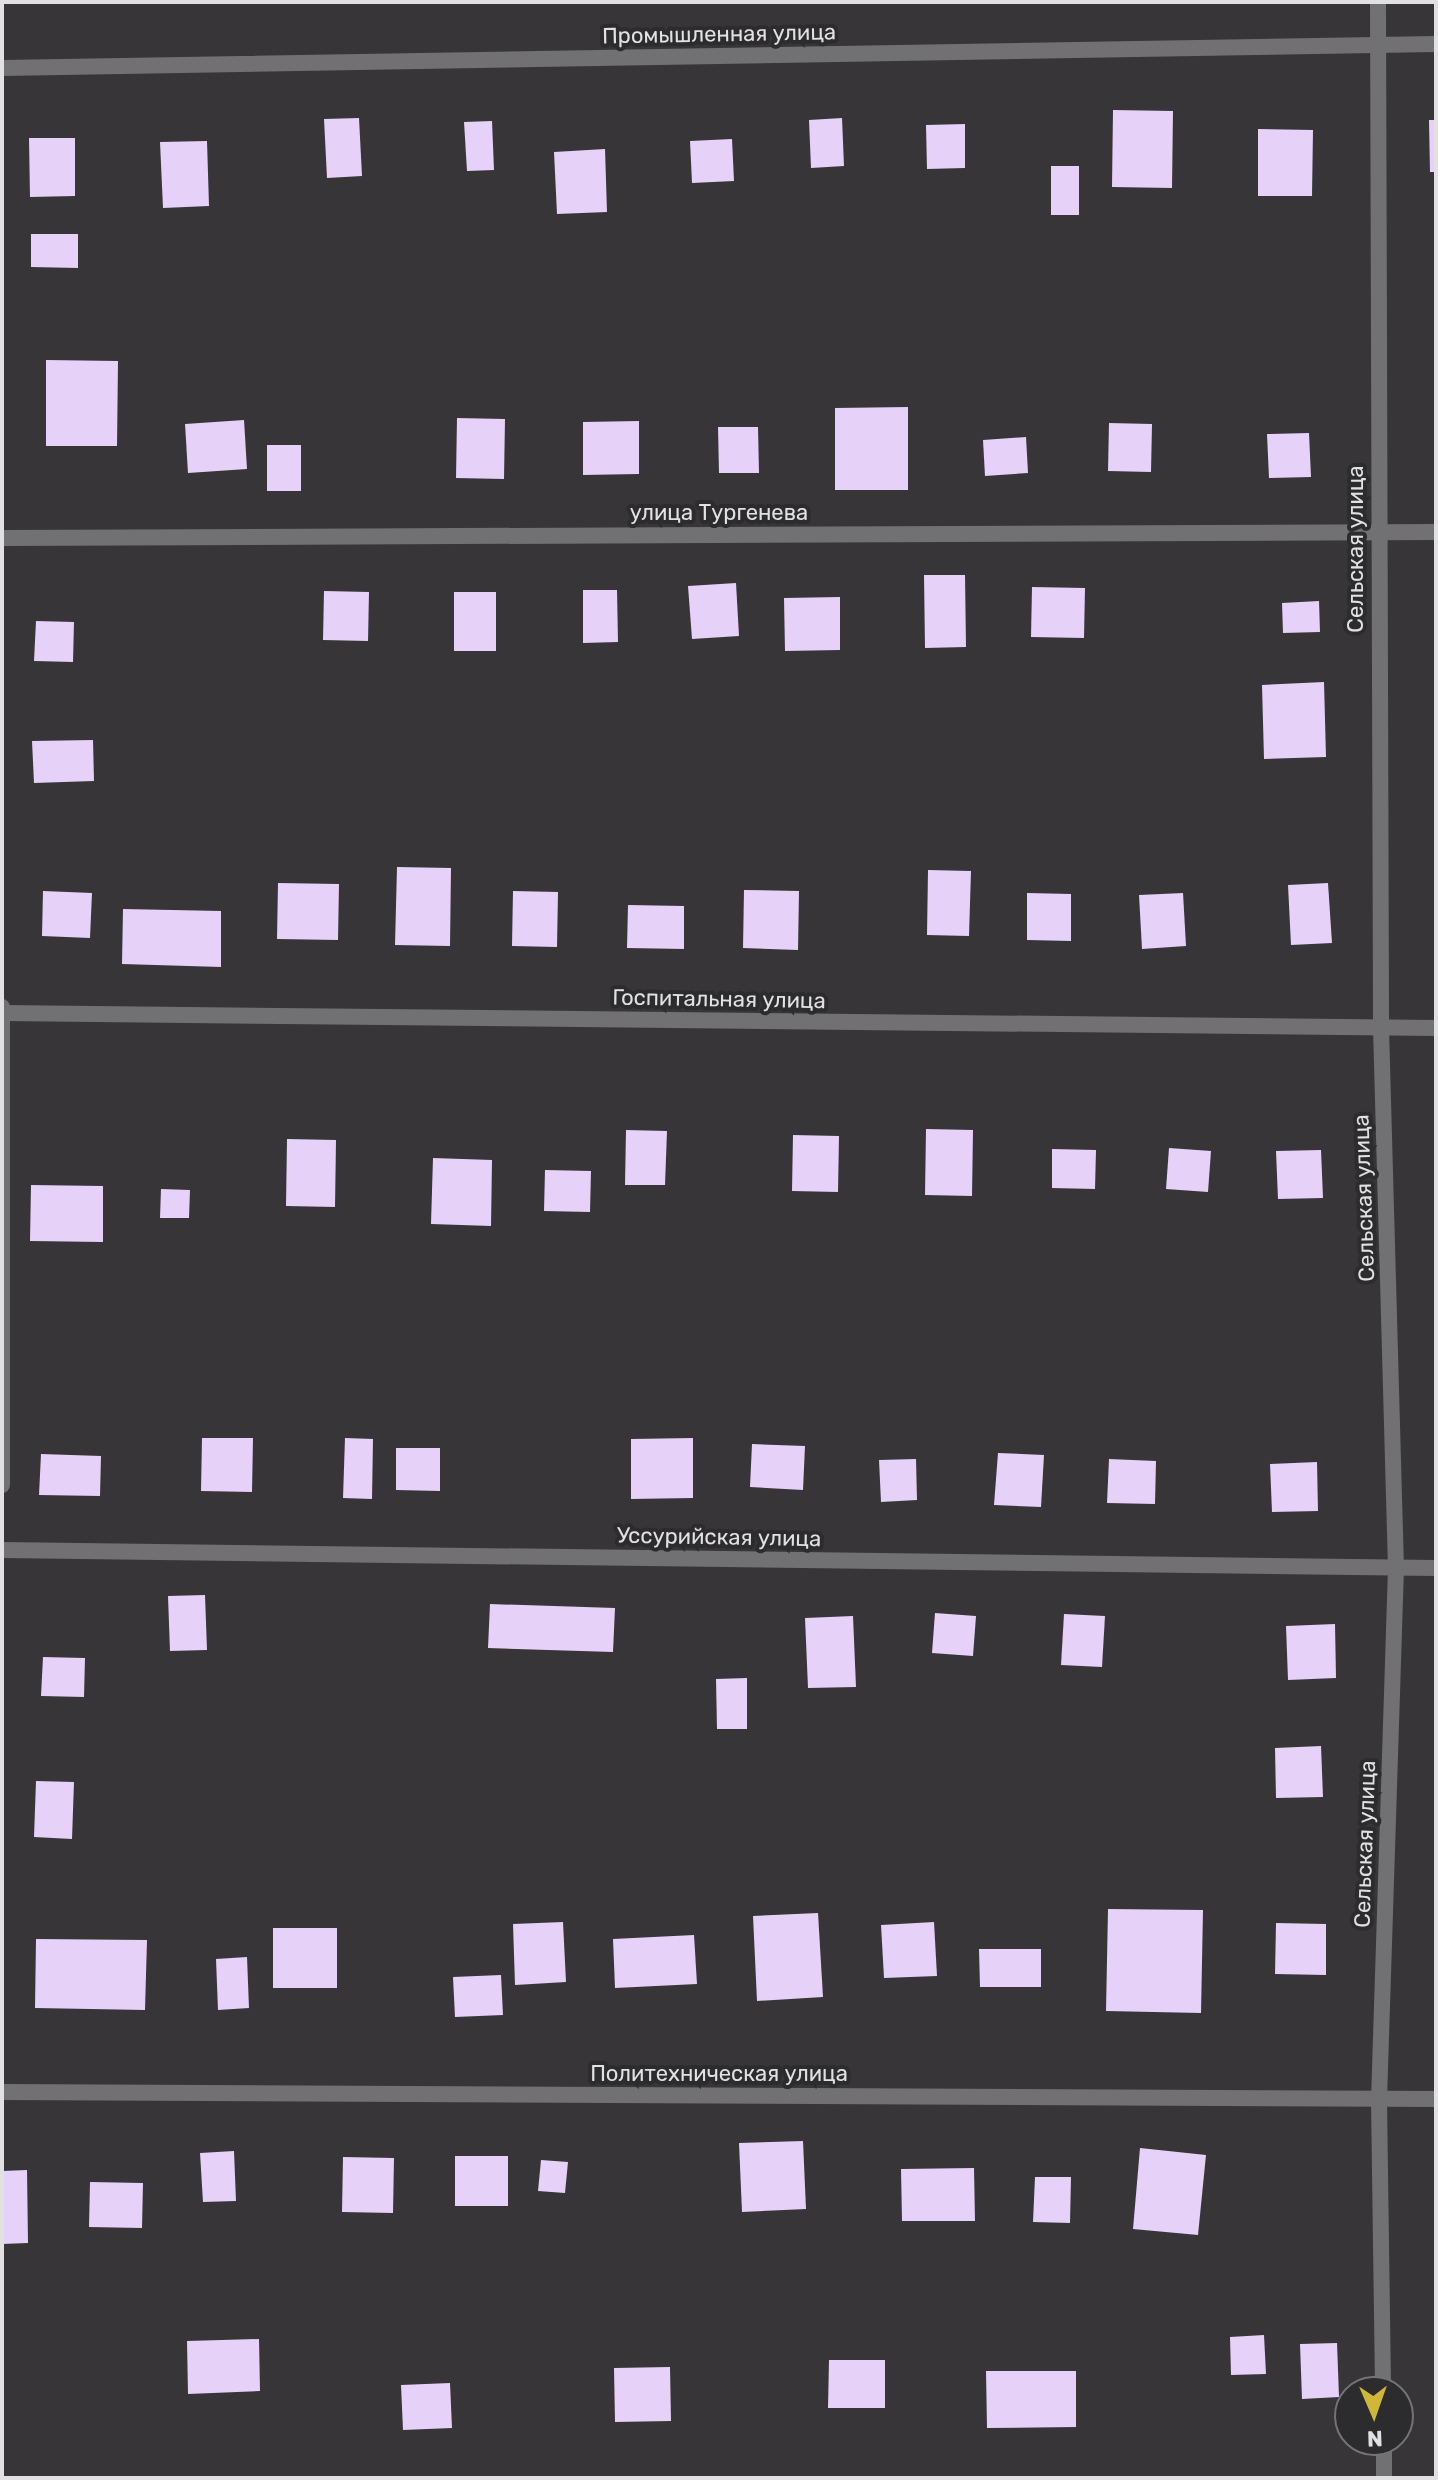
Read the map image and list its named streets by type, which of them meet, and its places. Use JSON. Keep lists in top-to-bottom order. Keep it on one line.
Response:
{"streets":{"street":["Промышленная улица","улица Тургенева","Сельская улица","Госпитальная улица","Уссурийская улица","Политехническая улица"]},"crossings":[["Промышленная улица","Сельская улица"],["улица Тургенева","Сельская улица"],["Сельская улица","Госпитальная улица"],["Сельская улица","Уссурийская улица"],["Сельская улица","Политехническая улица"]],"north":"bottom"}
